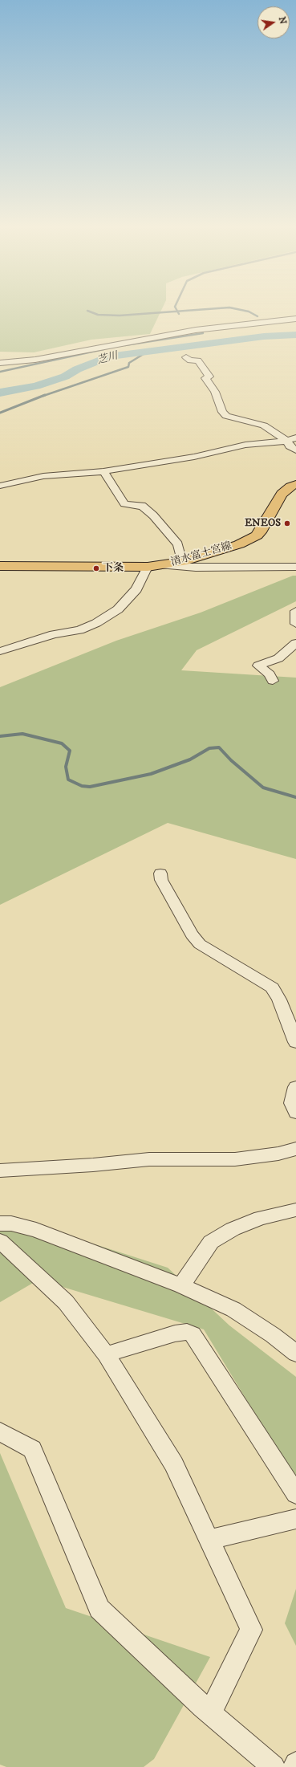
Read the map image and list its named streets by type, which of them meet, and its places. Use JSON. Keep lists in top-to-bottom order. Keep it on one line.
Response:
{"streets":{"main road":["清水富士宮線"]},"water":["芝川"],"places":["ENEOS","下条"],"north":"right"}
